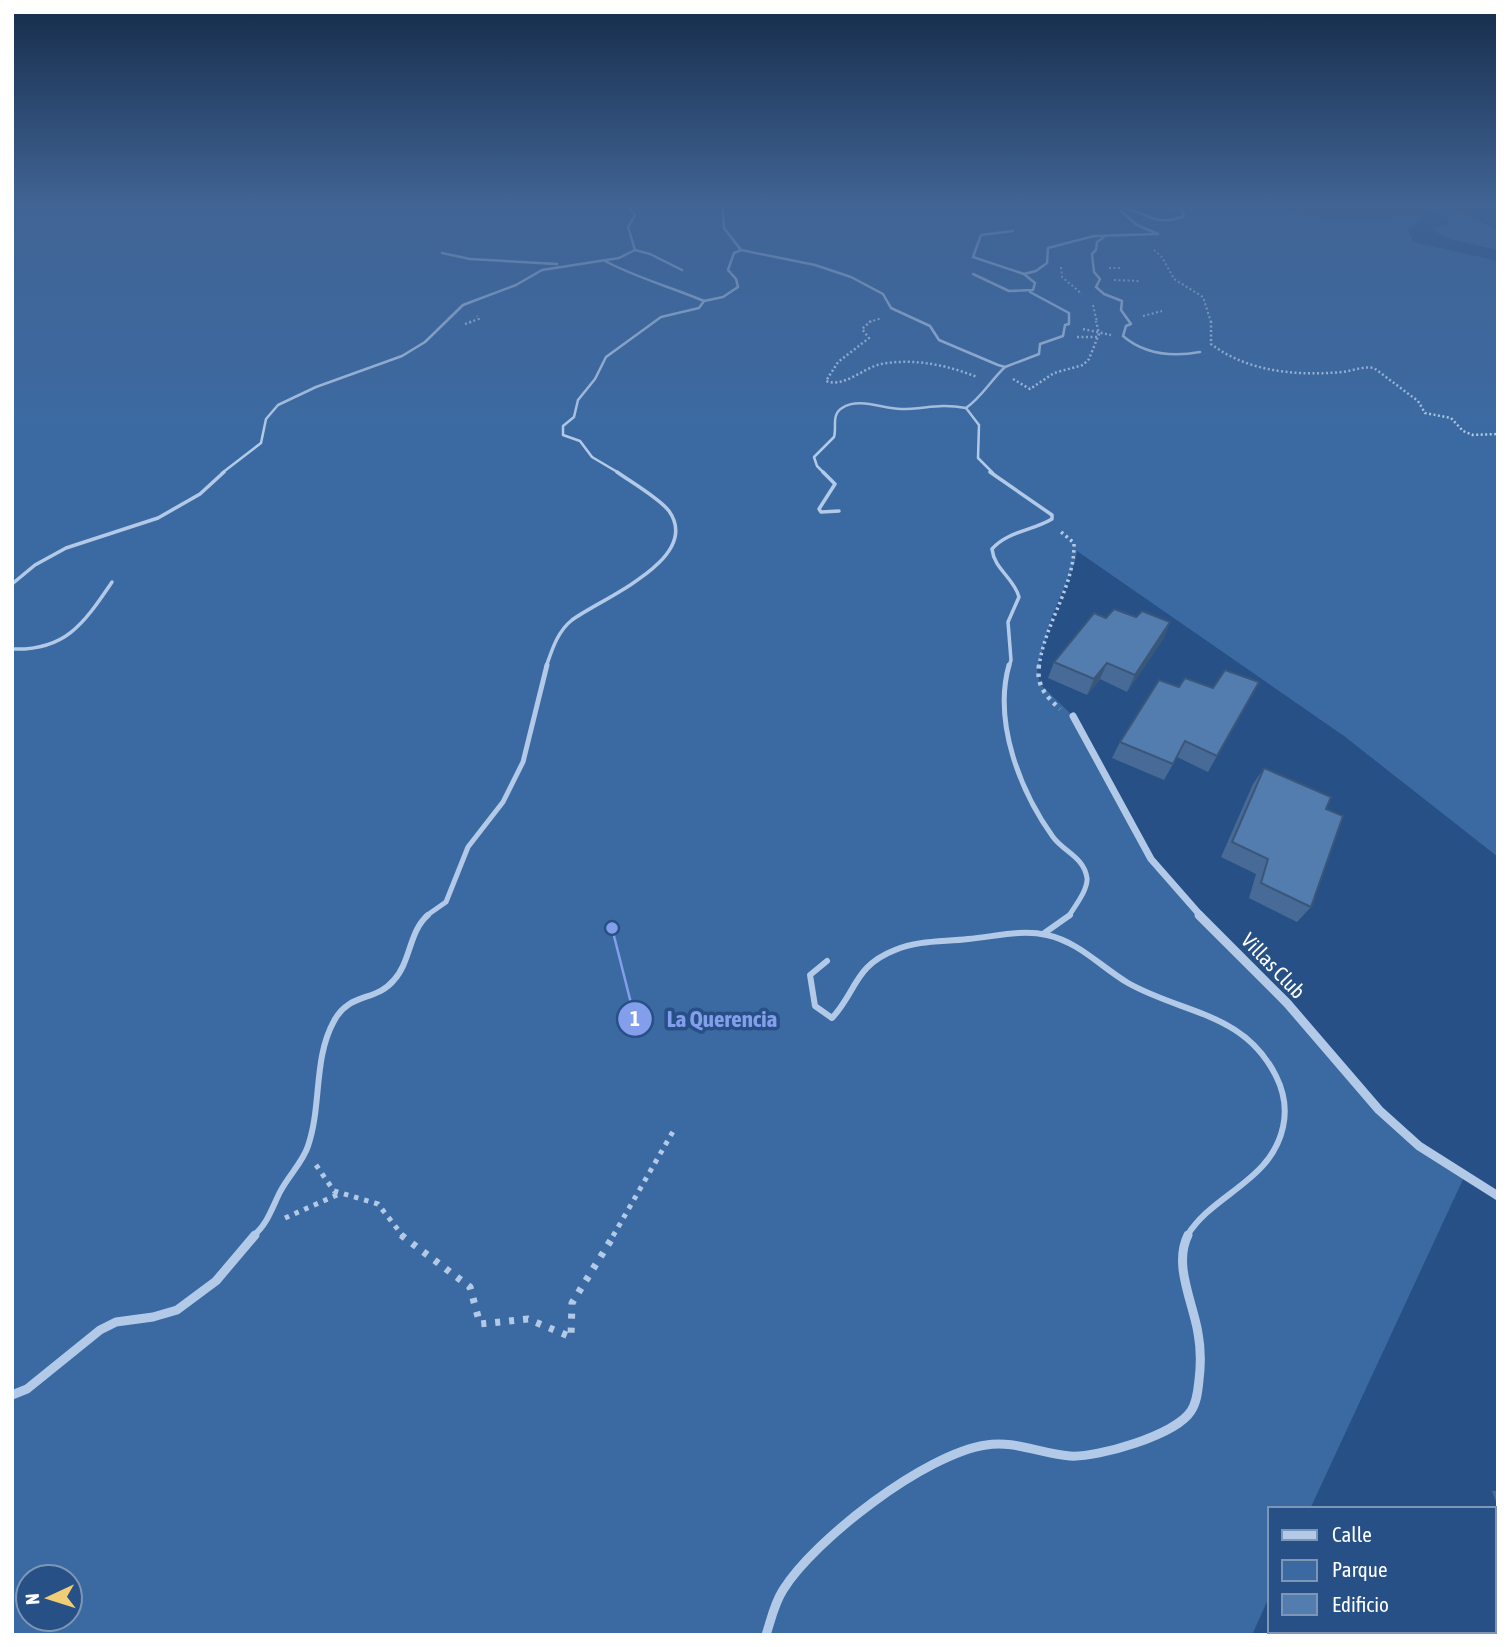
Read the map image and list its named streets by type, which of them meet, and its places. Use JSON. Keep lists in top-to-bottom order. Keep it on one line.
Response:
{"streets":{"street":["Villas Club"]},"places":["La Querencia"],"legend":["Calle","Parque","Edificio"],"north":"left"}
